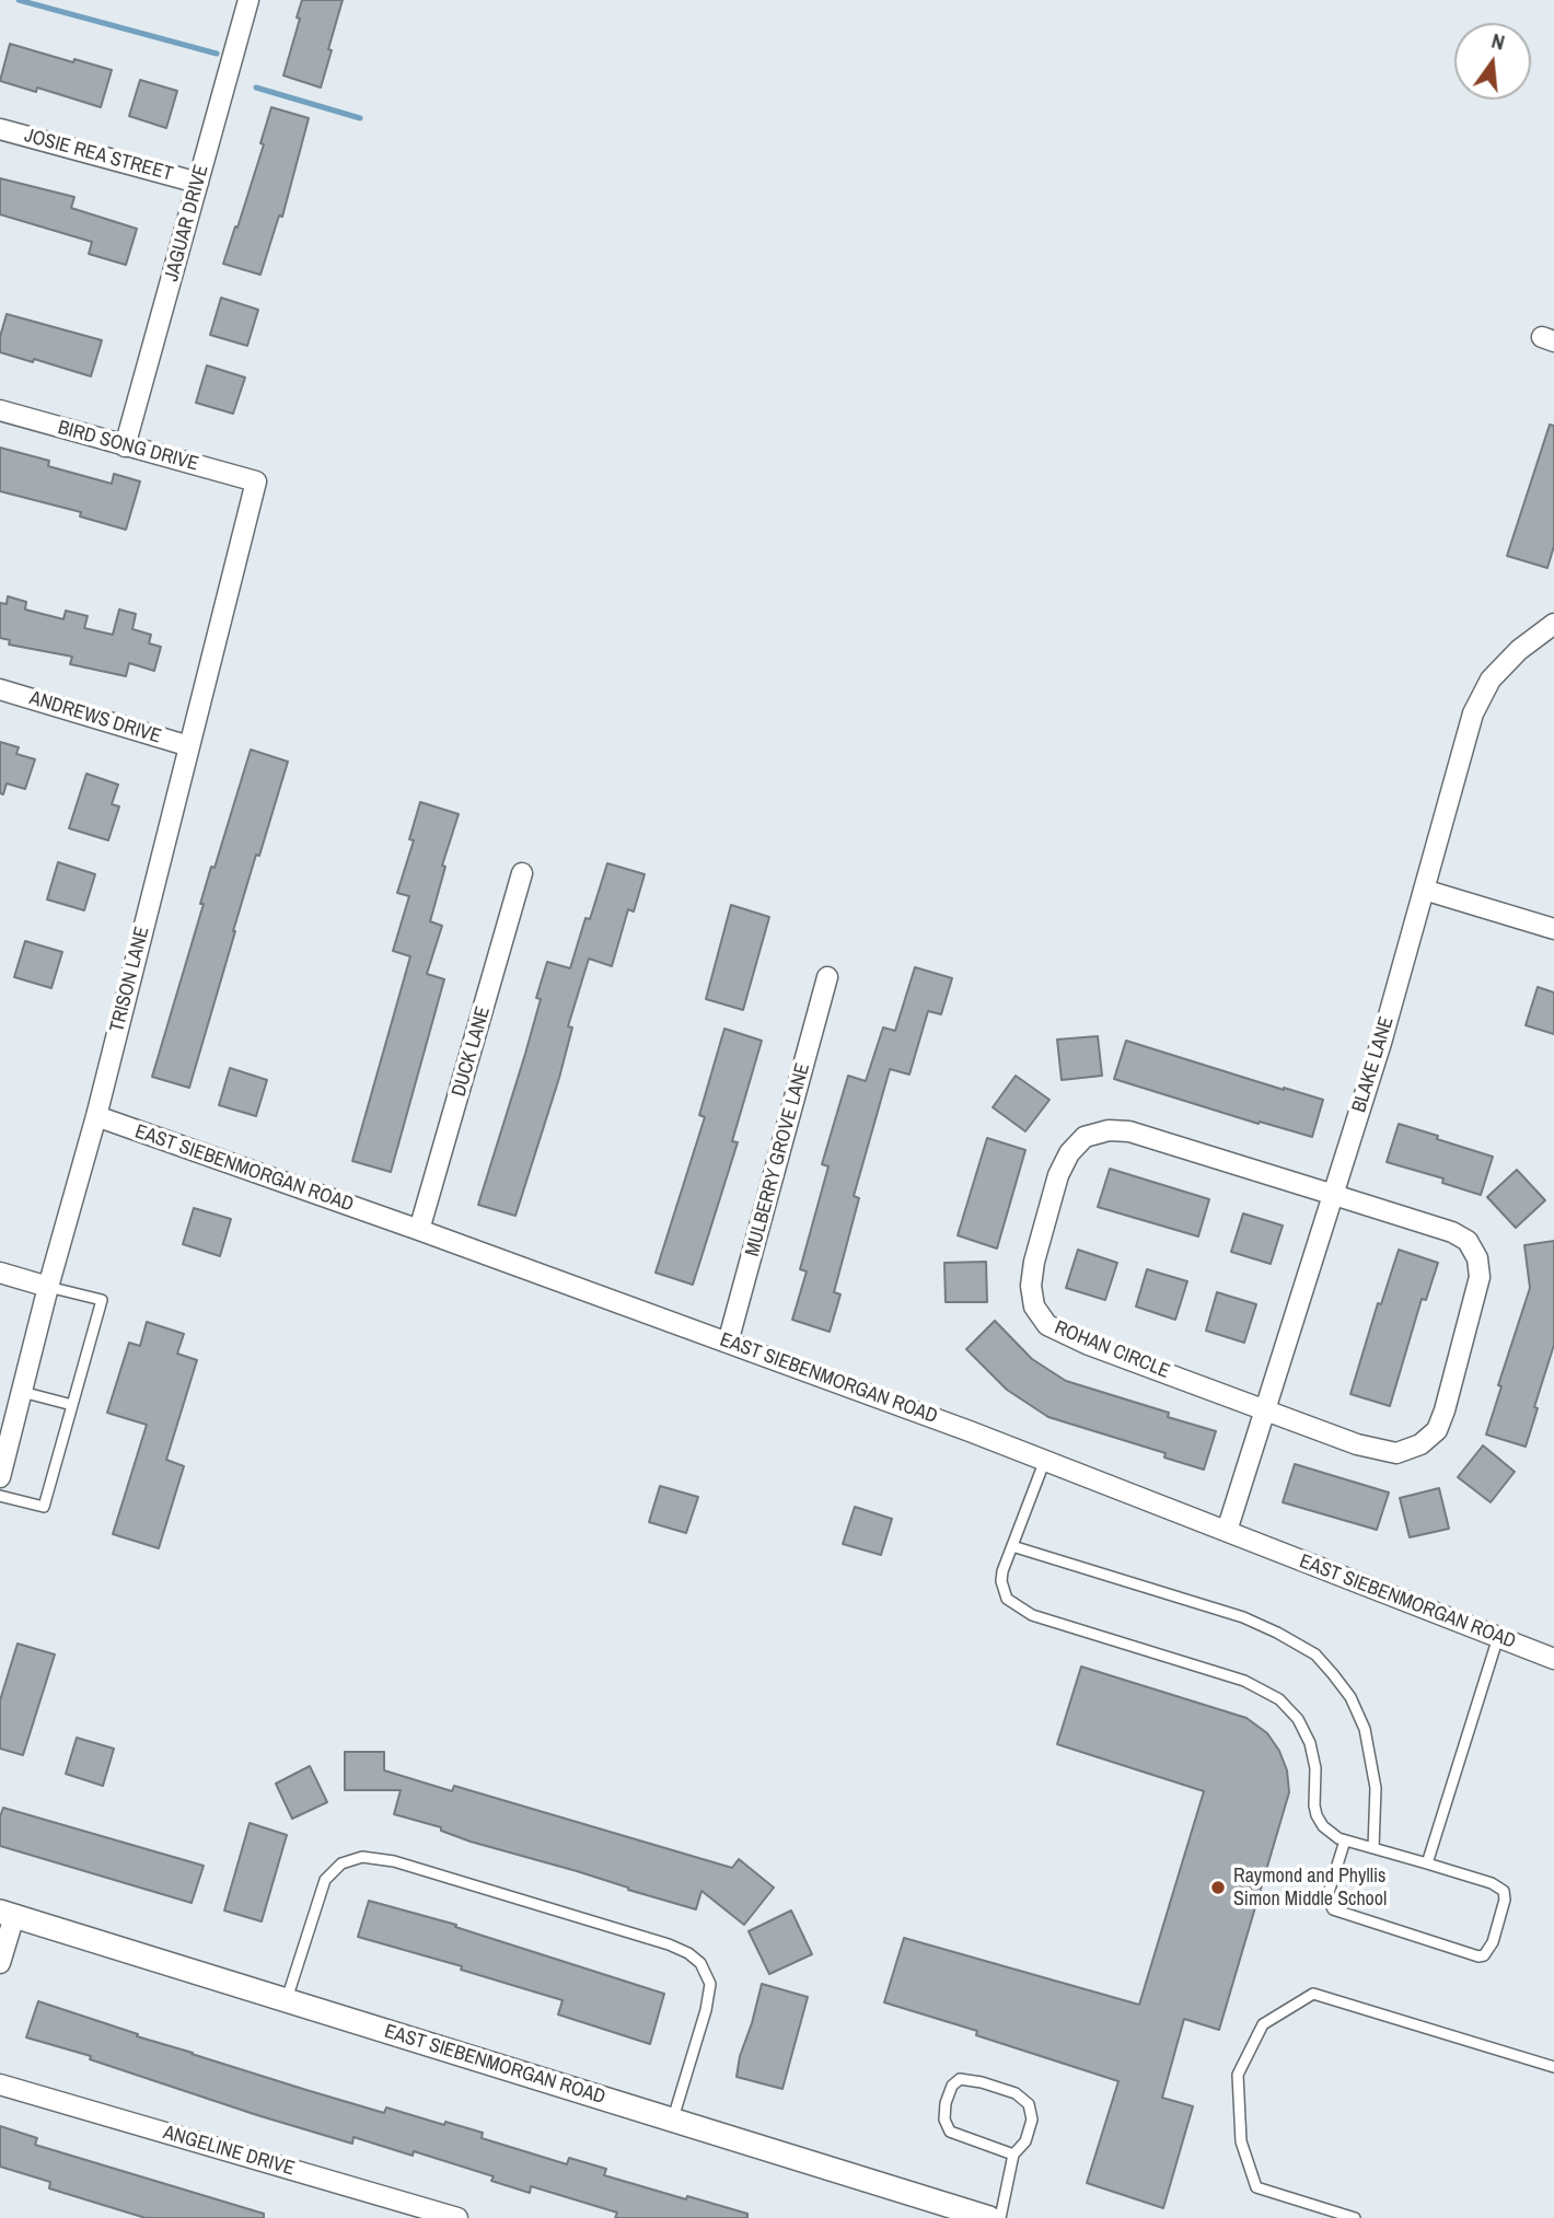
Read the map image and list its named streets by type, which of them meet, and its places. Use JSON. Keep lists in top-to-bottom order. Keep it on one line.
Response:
{"streets":{"street":["JOSIE REA STREET","JAGUAR DRIVE","BIRD SONG DRIVE","ANDREWS DRIVE","TRISON LANE","DUCK LANE","BLAKE LANE","MULBERRY GROVE LANE","EAST SIEBENMORGAN ROAD","ROHAN CIRCLE","ANGELINE DRIVE"]},"crossings":[["JOSIE REA STREET","JAGUAR DRIVE"],["JAGUAR DRIVE","BIRD SONG DRIVE"],["BIRD SONG DRIVE","TRISON LANE"],["ANDREWS DRIVE","TRISON LANE"],["TRISON LANE","EAST SIEBENMORGAN ROAD"],["DUCK LANE","EAST SIEBENMORGAN ROAD"],["BLAKE LANE","EAST SIEBENMORGAN ROAD"],["BLAKE LANE","ROHAN CIRCLE"],["MULBERRY GROVE LANE","EAST SIEBENMORGAN ROAD"]],"places":["Raymond and Phyllis Simon Middle School"],"north":"top"}
